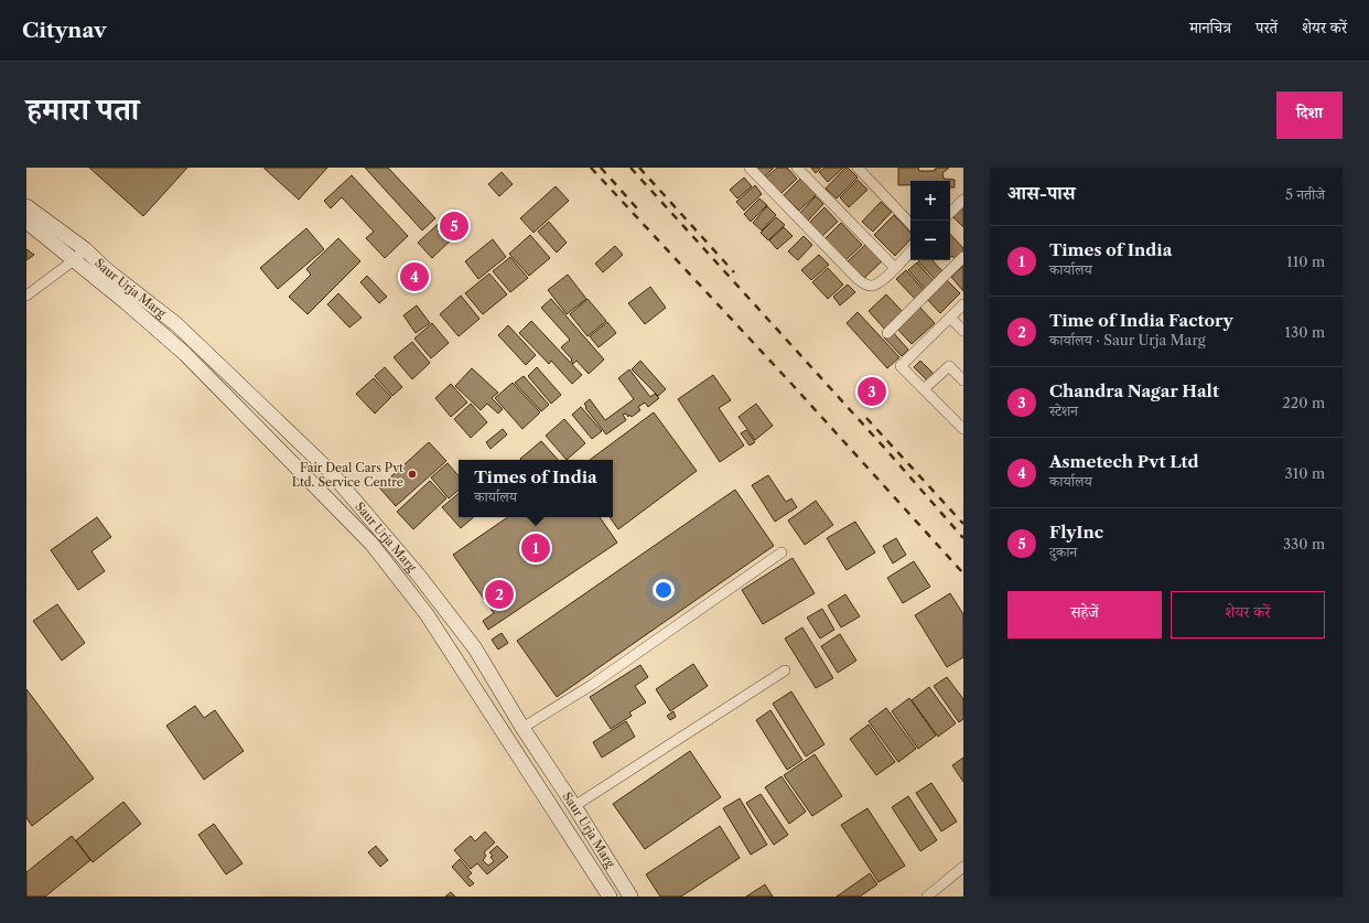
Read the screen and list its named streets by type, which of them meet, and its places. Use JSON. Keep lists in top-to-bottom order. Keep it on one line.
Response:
{"streets":{"street":["Saur Urja Marg"]},"places":["Fair Deal Cars Pvt Ltd. Service Centre"],"page":{"header":"Citynav","nav":["मानचित्र","परतें","शेयर करें"],"title":"हमारा पता","buttons":["दिशा",["सहेजें","शेयर करें"]],"heading":["आस-पास","5 नतीजे"],"map_buttons":["+","−"],"pins":["5","4","3","1","2"],"list":[{"mark":"1","name":"Times of India","note":"कार्यालय","value":"110 m"},{"mark":"2","name":"Time of India Factory","note":"कार्यालय · Saur Urja Marg","value":"130 m"},{"mark":"3","name":"Chandra Nagar Halt","note":"स्टेशन","value":"220 m"},{"mark":"4","name":"Asmetech Pvt Ltd","note":"कार्यालय","value":"310 m"},{"mark":"5","name":"FlyInc","note":"दुकान","value":"330 m"}],"popup":["Times of India","कार्यालय"]}}
